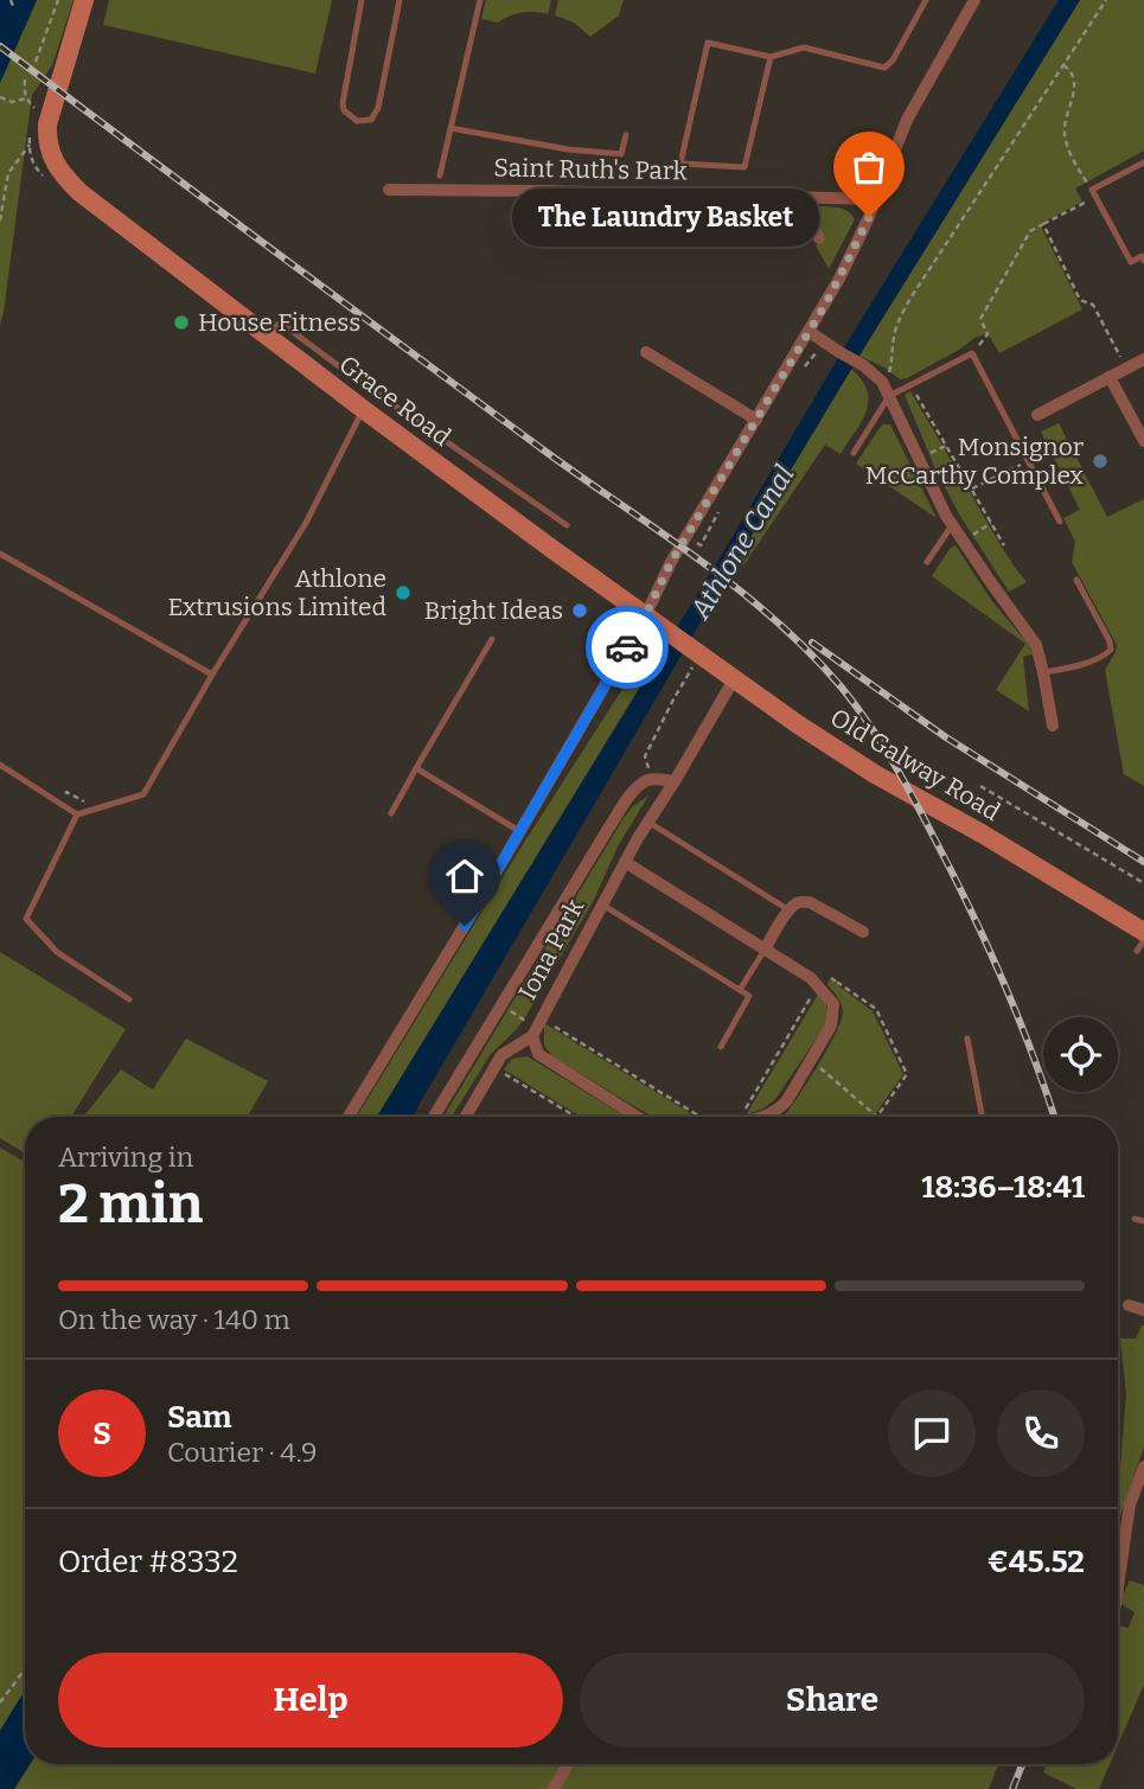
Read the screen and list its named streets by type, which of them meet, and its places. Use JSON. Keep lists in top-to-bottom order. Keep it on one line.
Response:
{"streets":{"main road":["Grace Road","Old Galway Road"],"street":["Saint Ruth's Park","Iona Park"]},"crossings":[["Grace Road","Old Galway Road"],["Old Galway Road","Iona Park"]],"water":["Athlone Canal"],"places":["The Laundry Basket","House Fitness","Monsignor McCarthy Complex","Athlone Extrusions Limited","Bright Ideas"],"page":{"bubble":"The Laundry Basket","heading":["2 min","Arriving in","18:36–18:41"],"panel":["Sam","Courier · 4.9","Order #8332","€45.52"],"bar":"On the way · 140 m","round":"S","buttons":["Help","Share"]}}
